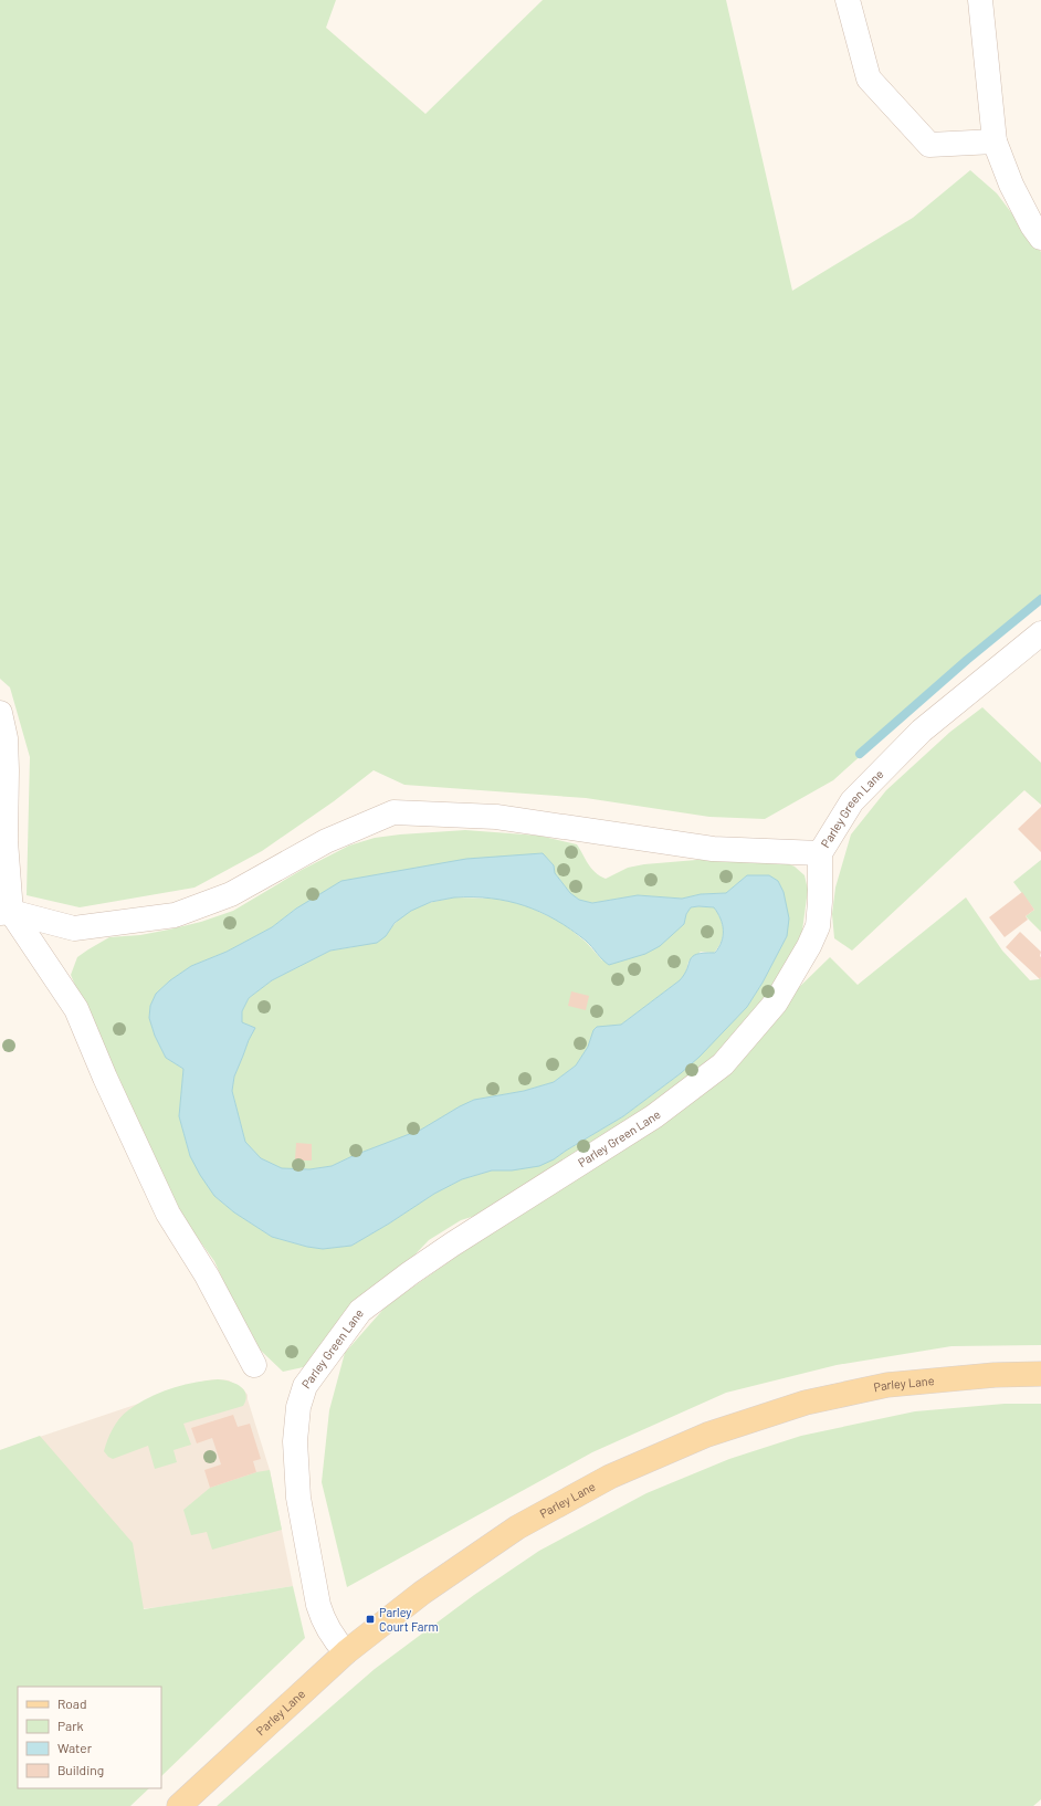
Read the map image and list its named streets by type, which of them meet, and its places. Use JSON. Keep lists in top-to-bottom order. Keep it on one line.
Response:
{"streets":{"main road":["Parley Lane"],"street":["Parley Green Lane"]},"crossings":[["Parley Green Lane","Parley Lane"]],"places":{"transit":["Parley Court Farm"]},"legend":["Road","Park","Water","Building"]}
